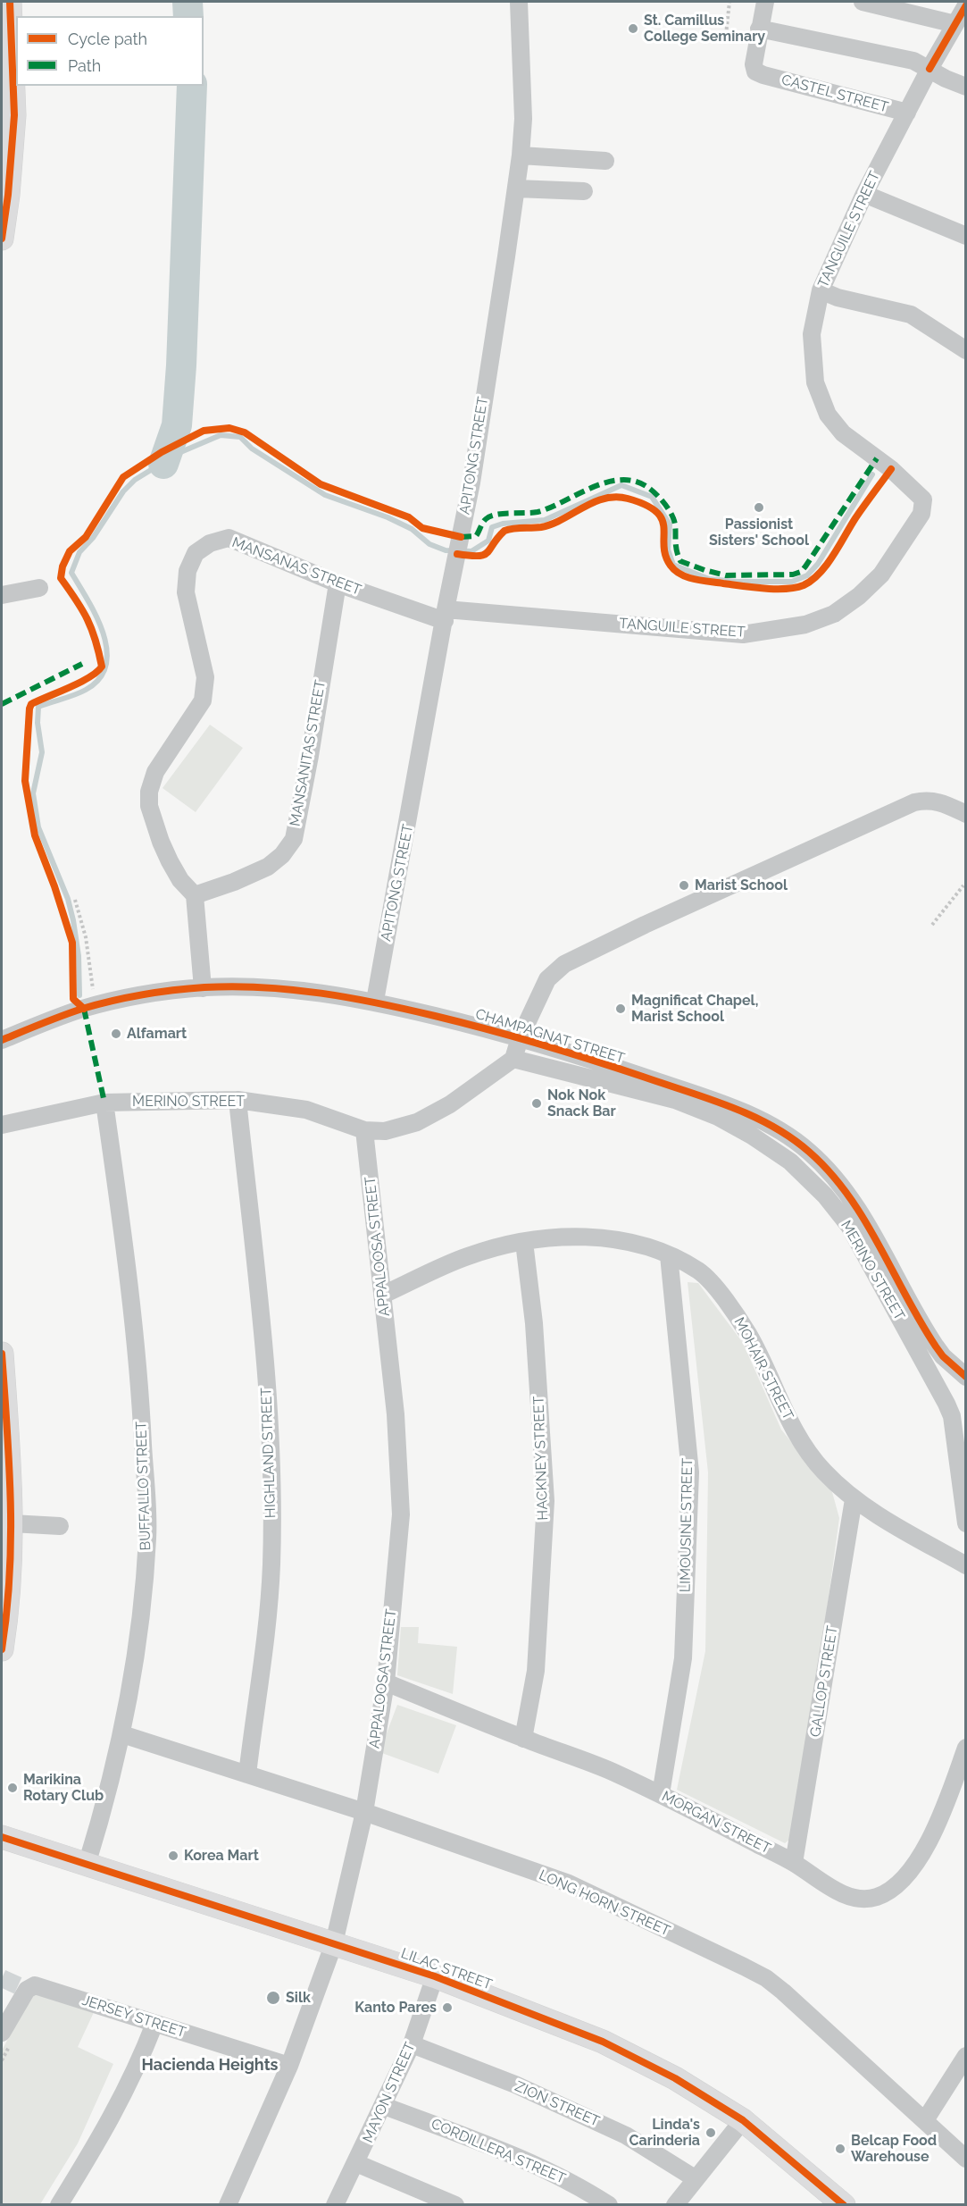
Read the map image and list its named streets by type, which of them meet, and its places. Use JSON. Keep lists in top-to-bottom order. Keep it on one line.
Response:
{"streets":{"main road":["LILAC STREET"],"street":["CASTEL STREET","TANGUILE STREET","APITONG STREET","MANSANAS STREET","MANSANITAS STREET","CHAMPAGNAT STREET","MERINO STREET","APPALOOSA STREET","MOHAIR STREET","HIGHLAND STREET","HACKNEY STREET","BUFFALLO STREET","LIMOUSINE STREET","GALLOP STREET","MORGAN STREET","LONG HORN STREET","JERSEY STREET","MAYON STREET","ZION STREET","CORDILLERA STREET"]},"crossings":[["CASTEL STREET","TANGUILE STREET"],["TANGUILE STREET","APITONG STREET"],["TANGUILE STREET","MANSANAS STREET"],["APITONG STREET","MANSANAS STREET"],["APITONG STREET","CHAMPAGNAT STREET"],["MANSANAS STREET","MANSANITAS STREET"],["MERINO STREET","APPALOOSA STREET"],["MERINO STREET","HIGHLAND STREET"],["MERINO STREET","BUFFALLO STREET"],["APPALOOSA STREET","MOHAIR STREET"],["APPALOOSA STREET","MORGAN STREET"],["APPALOOSA STREET","LONG HORN STREET"],["APPALOOSA STREET","LILAC STREET"],["APPALOOSA STREET","JERSEY STREET"],["MOHAIR STREET","HACKNEY STREET"],["MOHAIR STREET","LIMOUSINE STREET"],["MOHAIR STREET","GALLOP STREET"],["HIGHLAND STREET","LONG HORN STREET"],["HACKNEY STREET","MORGAN STREET"],["BUFFALLO STREET","LONG HORN STREET"],["BUFFALLO STREET","LILAC STREET"],["LIMOUSINE STREET","MORGAN STREET"],["GALLOP STREET","MORGAN STREET"],["LILAC STREET","MAYON STREET"],["MAYON STREET","ZION STREET"],["MAYON STREET","CORDILLERA STREET"]],"districts":["Hacienda Heights"],"places":["St. Camillus College Seminary","Passionist Sisters' School","Marist School","Magnificat Chapel, Marist School","Alfamart","Nok Nok Snack Bar","Marikina Rotary Club","Korea Mart","Silk","Kanto Pares","Linda's Carinderia","Belcap Food Warehouse"],"legend":["Cycle path","Path"]}
